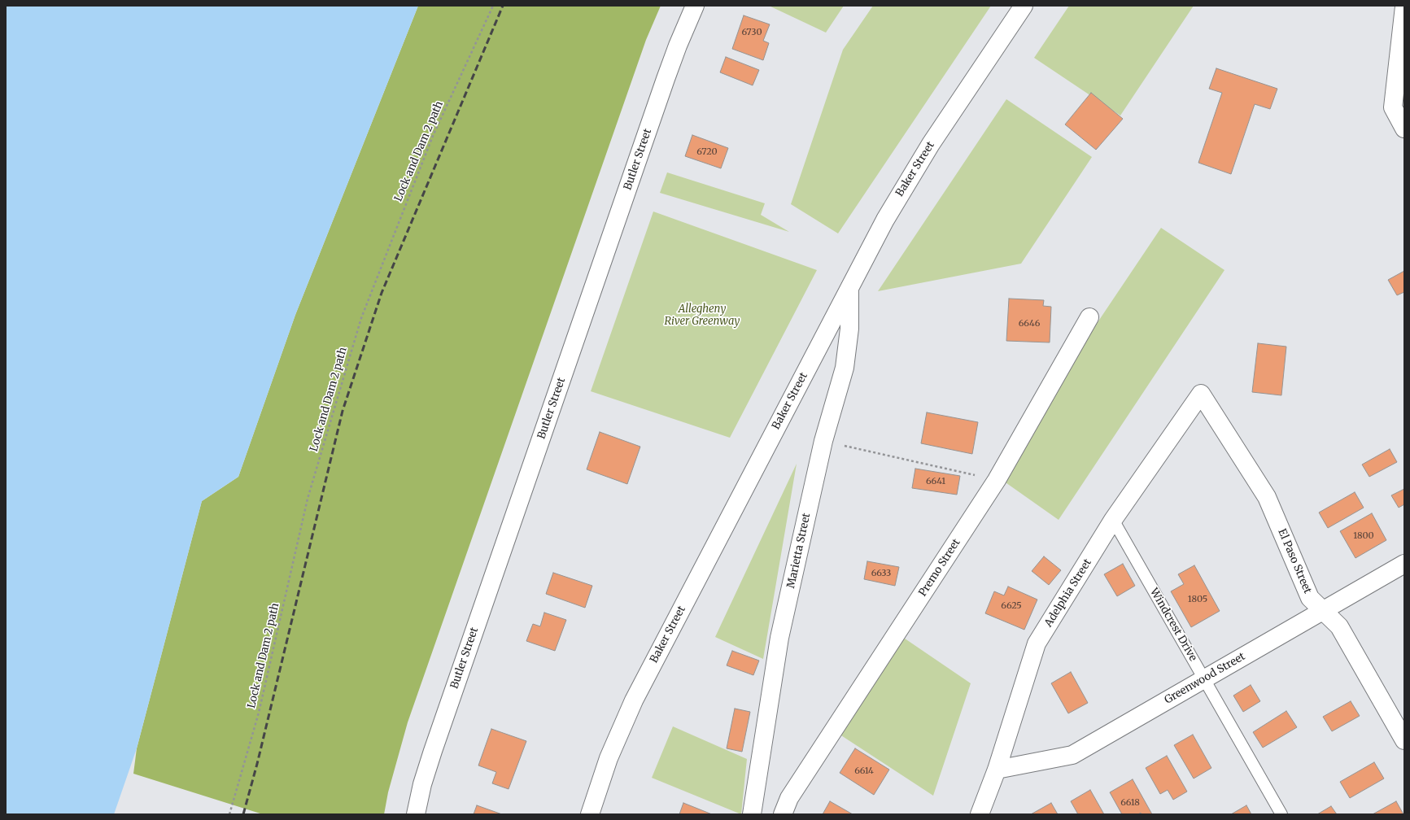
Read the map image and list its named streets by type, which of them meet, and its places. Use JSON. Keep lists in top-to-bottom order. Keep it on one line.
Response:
{"streets":{"main road":["Butler Street","Baker Street","Marietta Street","El Paso Street","Premo Street","Adelphia Street","Greenwood Street"],"lane":["Windcrest Drive"],"path":["Lock and Dam 2 path"]},"crossings":[["Baker Street","Marietta Street"],["El Paso Street","Adelphia Street"],["El Paso Street","Greenwood Street"],["Adelphia Street","Windcrest Drive"],["Adelphia Street","Greenwood Street"],["Windcrest Drive","Greenwood Street"]],"parks":["Allegheny River Greenway"],"house_numbers":["6730","6720","6646","6641","1800","6633","1805","6625","6614","6618"]}
